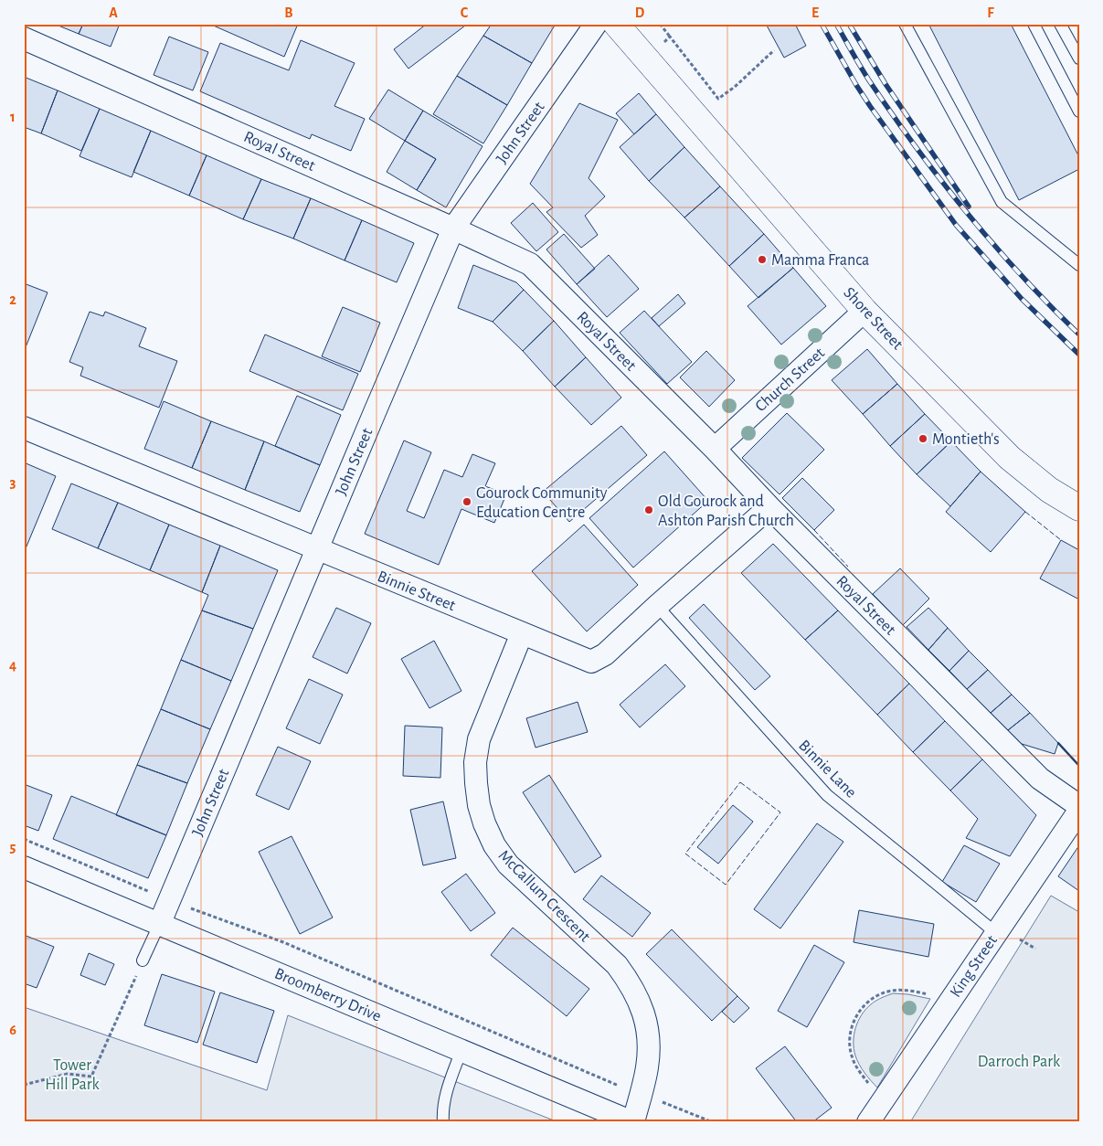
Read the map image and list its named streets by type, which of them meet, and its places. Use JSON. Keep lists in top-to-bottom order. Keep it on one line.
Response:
{"streets":{"main road":["Shore Street"],"street":["John Street","Royal Street","Church Street","Binnie Street","McCallum Crescent","King Street","Broomberry Drive"],"lane":["Binnie Lane"]},"crossings":[["John Street","Royal Street"],["John Street","Binnie Street"],["John Street","Broomberry Drive"],["Royal Street","Church Street"],["Royal Street","Binnie Street"],["Shore Street","Church Street"],["Binnie Street","Binnie Lane"],["Binnie Street","McCallum Crescent"],["Binnie Lane","King Street"],["McCallum Crescent","Broomberry Drive"]],"parks":["Darroch Park","Tower Hill Park"],"places":["Mamma Franca","Montieth's","Gourock Community Education Centre","Old Gourock and Ashton Parish Church"],"grid":{"columns":["A","B","C","D","E","F"],"rows":["1","2","3","4","5","6"]}}
